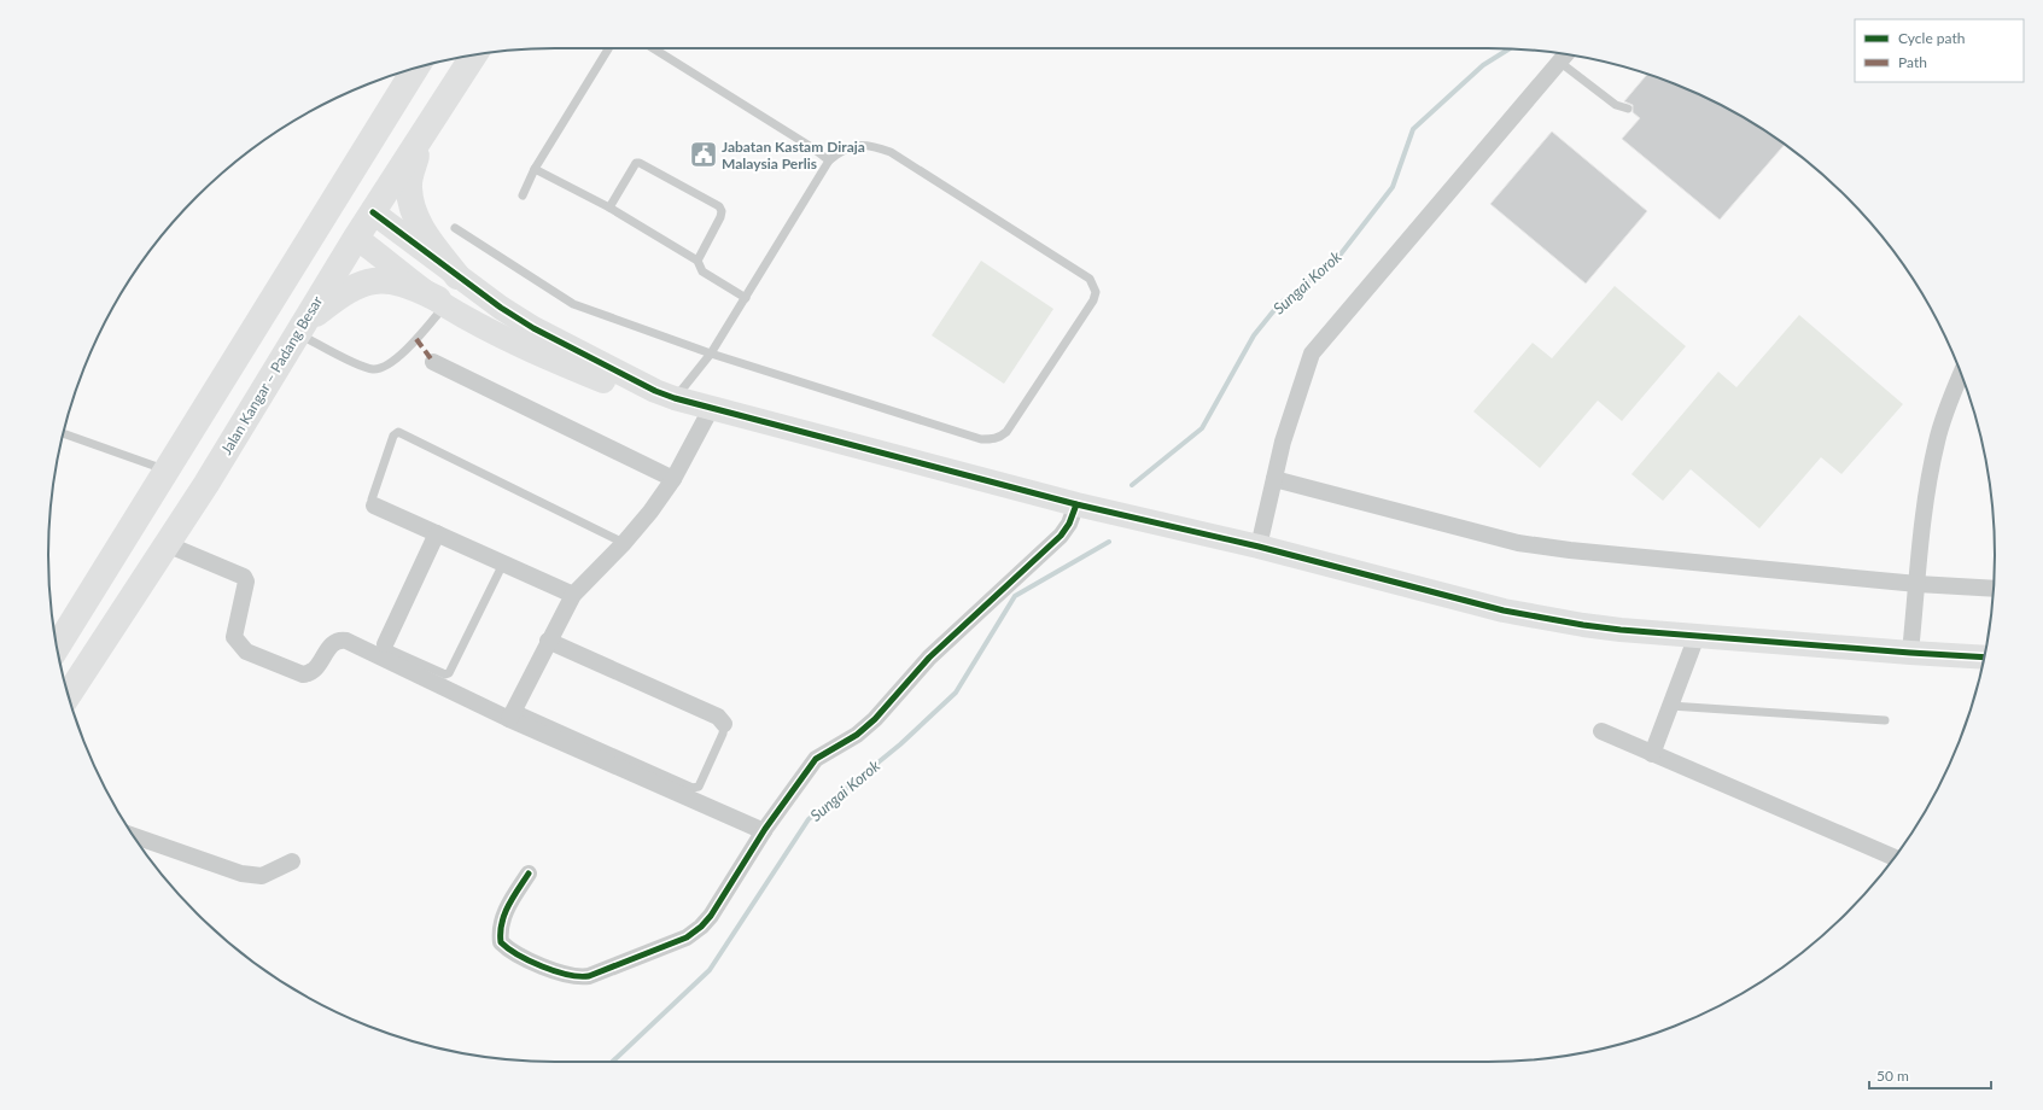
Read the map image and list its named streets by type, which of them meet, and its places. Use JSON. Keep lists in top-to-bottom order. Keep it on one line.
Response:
{"streets":{"highway":["Jalan Kangar – Padang Besar"]},"water":["Sungai Korok"],"places":{"public building":["Jabatan Kastam Diraja Malaysia Perlis"]},"legend":["Cycle path","Path"],"scale_bar":"50 m"}
